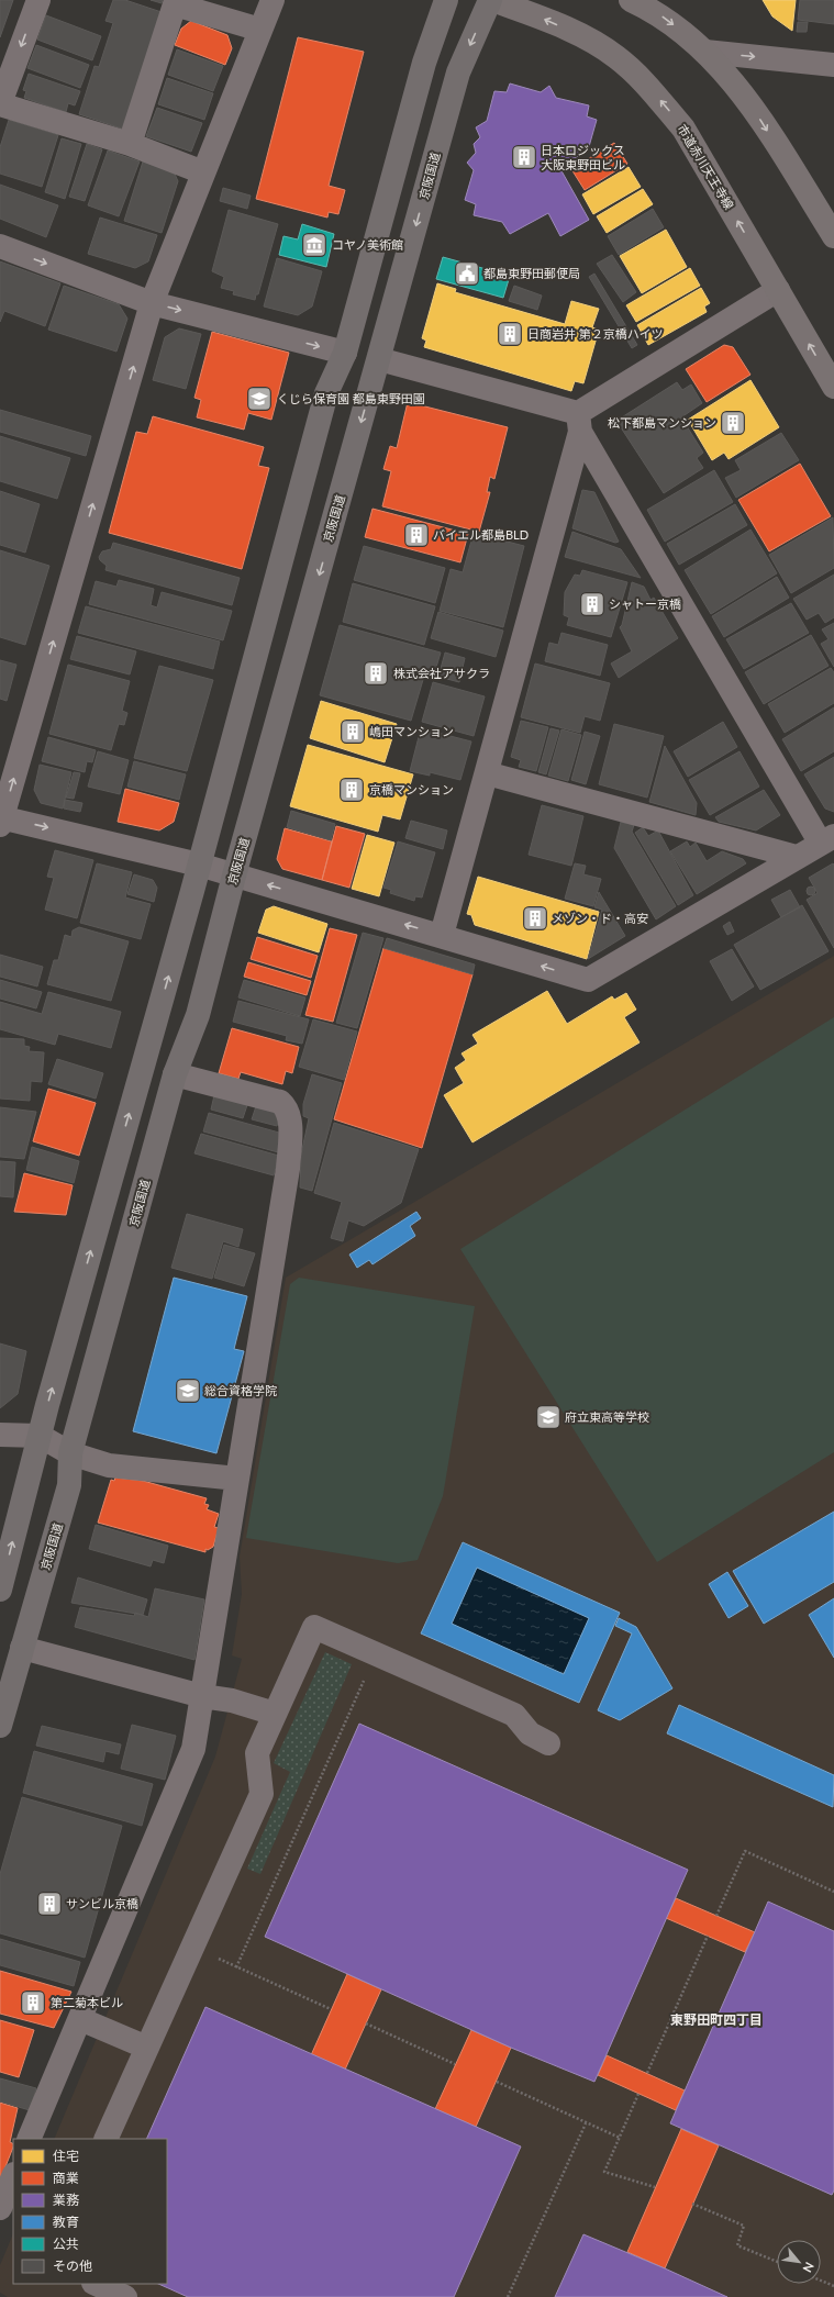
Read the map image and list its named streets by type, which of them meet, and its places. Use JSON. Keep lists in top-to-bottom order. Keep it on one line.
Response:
{"streets":{"highway":["京阪国道"],"main road":["市道赤川天王寺線"]},"crossings":[["市道赤川天王寺線","京阪国道"]],"districts":["東野田町四丁目"],"places":{"building":["日本ロジックス 大阪東野田ビル","日商岩井 第２京橋ハイツ","松下都島マンション","バイエル都島BLD","シャトー京橋","株式会社アサクラ","嶋田マンション","京橋マンション","メゾン・ド・高安","サンビル京橋","第二菊本ビル"],"museum":["コヤノ美術館"],"public building":["都島東野田郵便局"],"school or university":["くじら保育園 都島東野田園","総合資格学院","府立東高等学校"]},"legend":["住宅","商業","業務","教育","公共","その他"],"north":"bottom right"}
